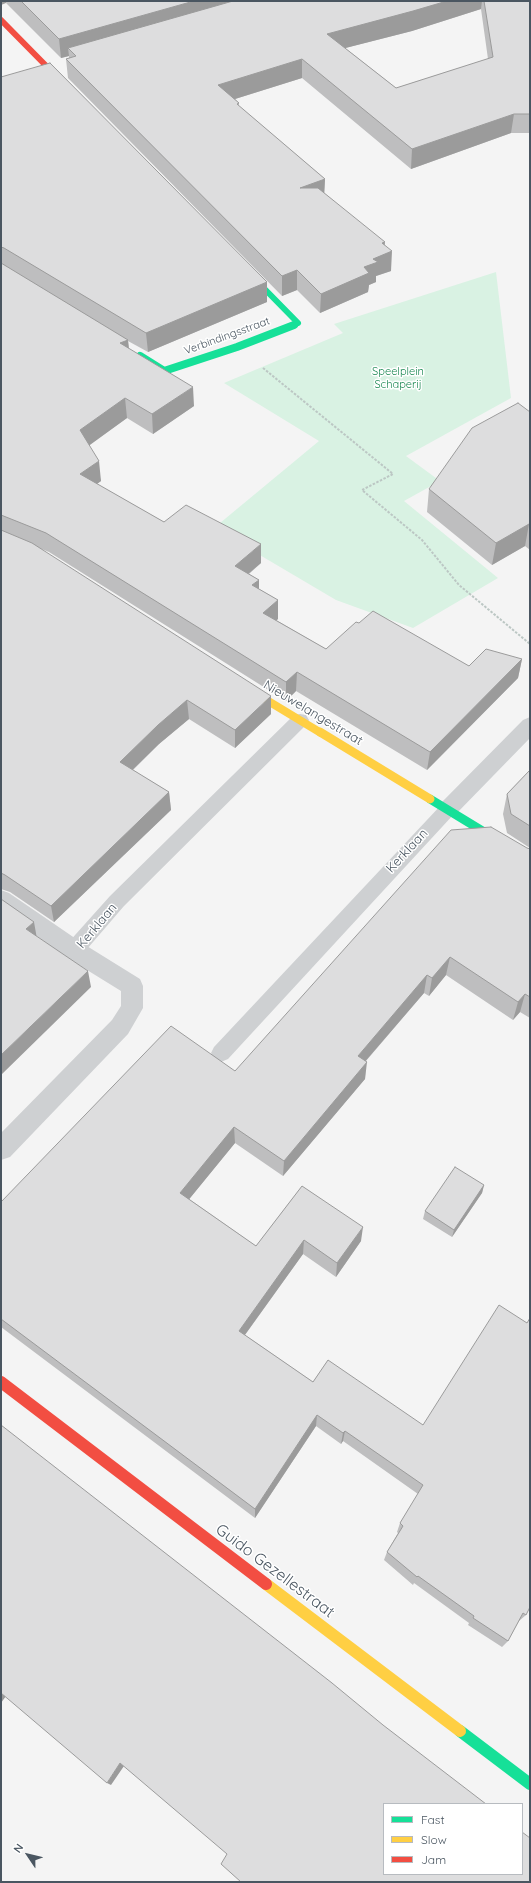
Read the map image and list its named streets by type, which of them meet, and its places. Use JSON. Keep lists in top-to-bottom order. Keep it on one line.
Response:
{"streets":{"street":["Verbindingsstraat","Nieuwelangestraat","Kerklaan","Guido Gezellestraat"]},"crossings":[["Nieuwelangestraat","Kerklaan"]],"parks":["Speelplein Schaperij"],"legend":["Fast","Slow","Jam"],"north":"top left"}
